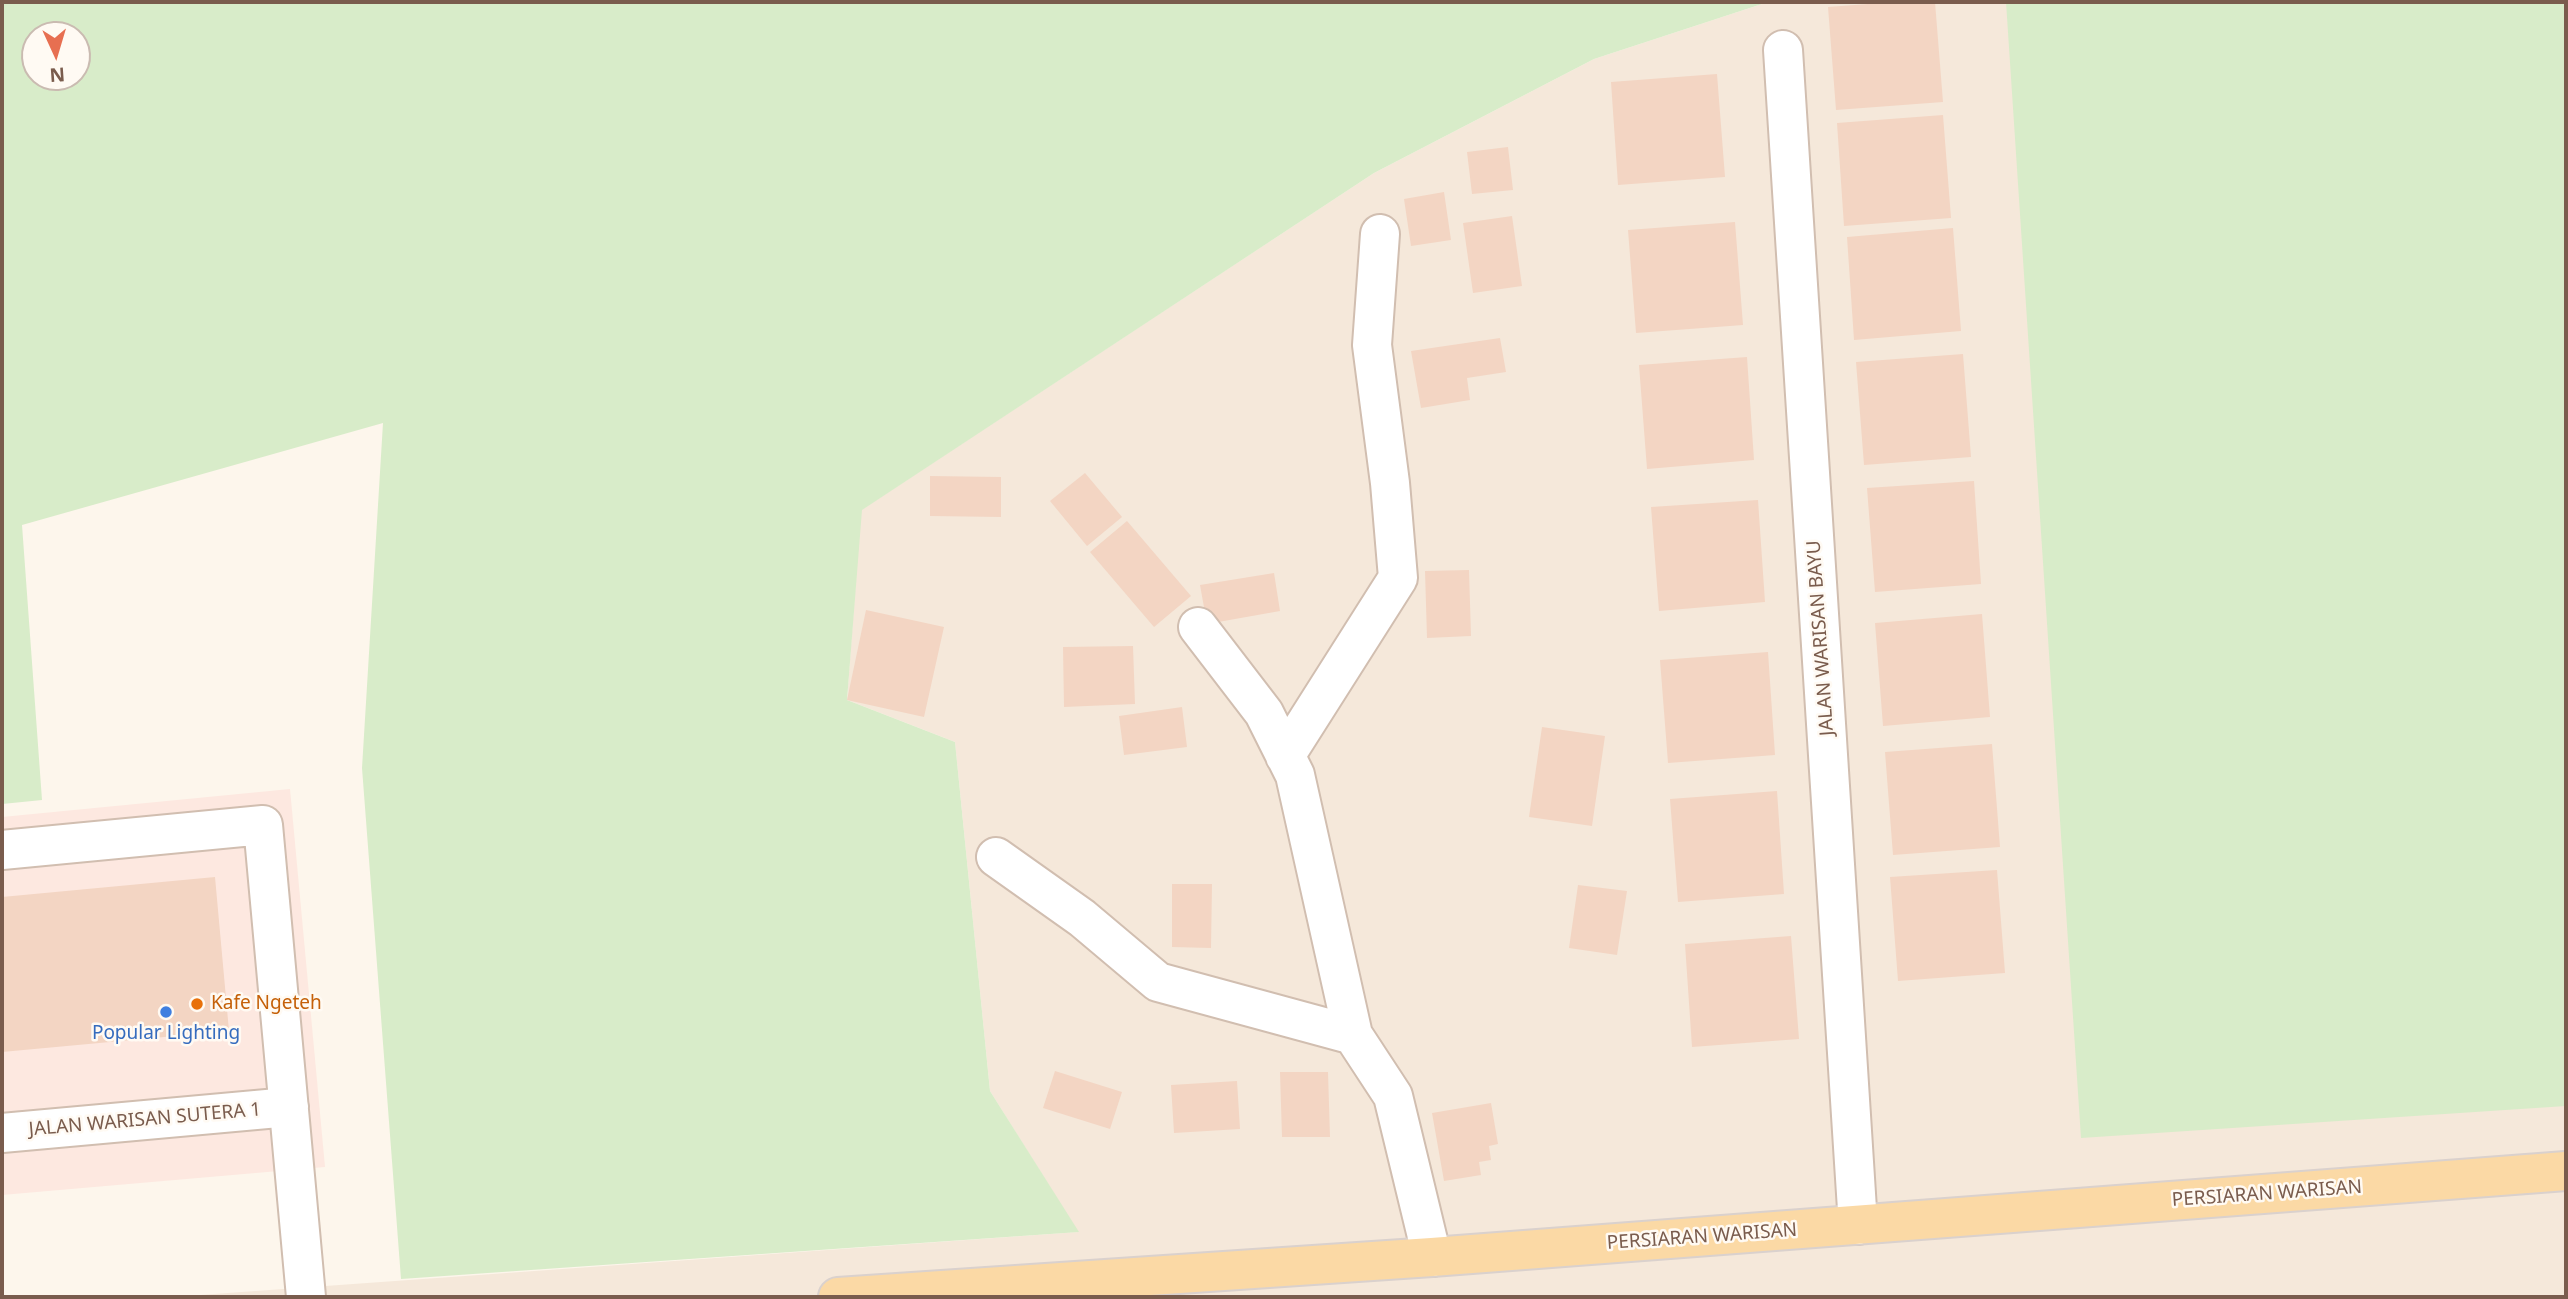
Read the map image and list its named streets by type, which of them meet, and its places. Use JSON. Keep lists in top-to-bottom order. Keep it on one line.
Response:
{"streets":{"main road":["PERSIARAN WARISAN"],"street":["JALAN WARISAN BAYU","JALAN WARISAN SUTERA 1"]},"crossings":[["JALAN WARISAN BAYU","PERSIARAN WARISAN"]],"places":["Kafe Ngeteh","Popular Lighting"],"north":"bottom"}
